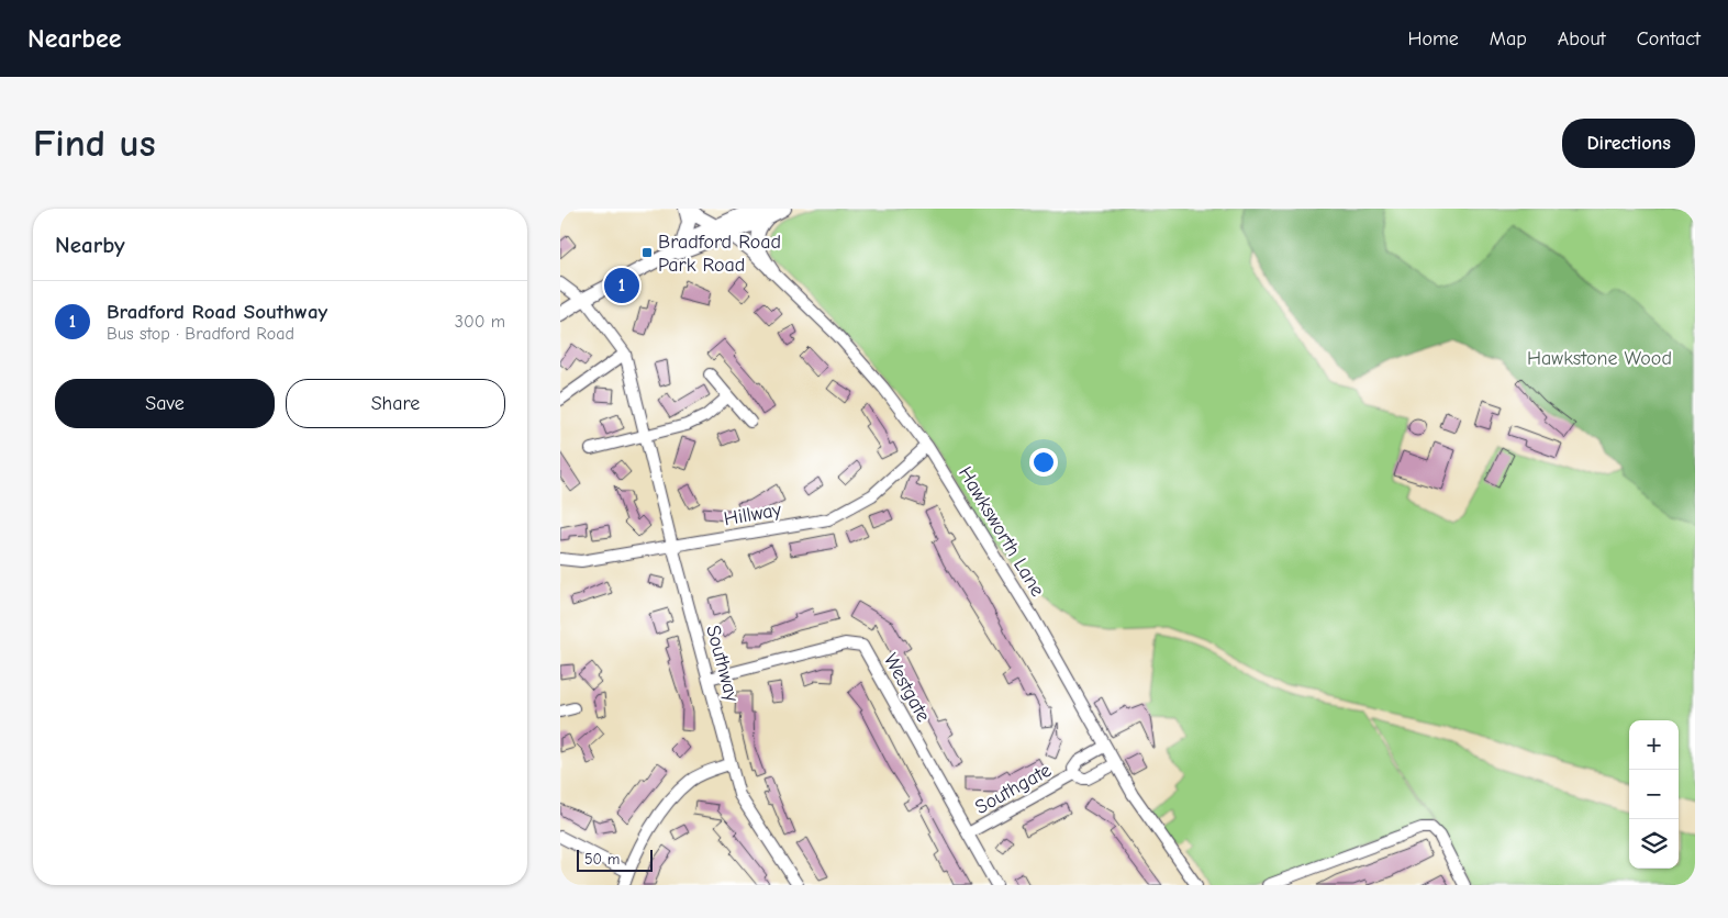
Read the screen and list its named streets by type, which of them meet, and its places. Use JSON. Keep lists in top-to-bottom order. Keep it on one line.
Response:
{"streets":{"street":["Hillway","Hawksworth Lane","Southway","Westgate","Southgate"]},"crossings":[["Hillway","Hawksworth Lane"],["Hillway","Southway"],["Hawksworth Lane","Southgate"],["Southway","Westgate"],["Westgate","Southgate"]],"parks":["Hawkstone Wood"],"places":{"transit":["Bradford Road Park Road"]},"scale_bar":"50 m","page":{"header":"Nearbee","nav":["Home","Map","About","Contact"],"buttons":["Directions",["Save","Share"]],"title":"Find us","heading":"Nearby","pins":"1","list":[{"mark":"1","name":"Bradford Road Southway","note":"Bus stop · Bradford Road","value":"300 m"}],"map_buttons":["+","−"],"scale":"50 m"}}
